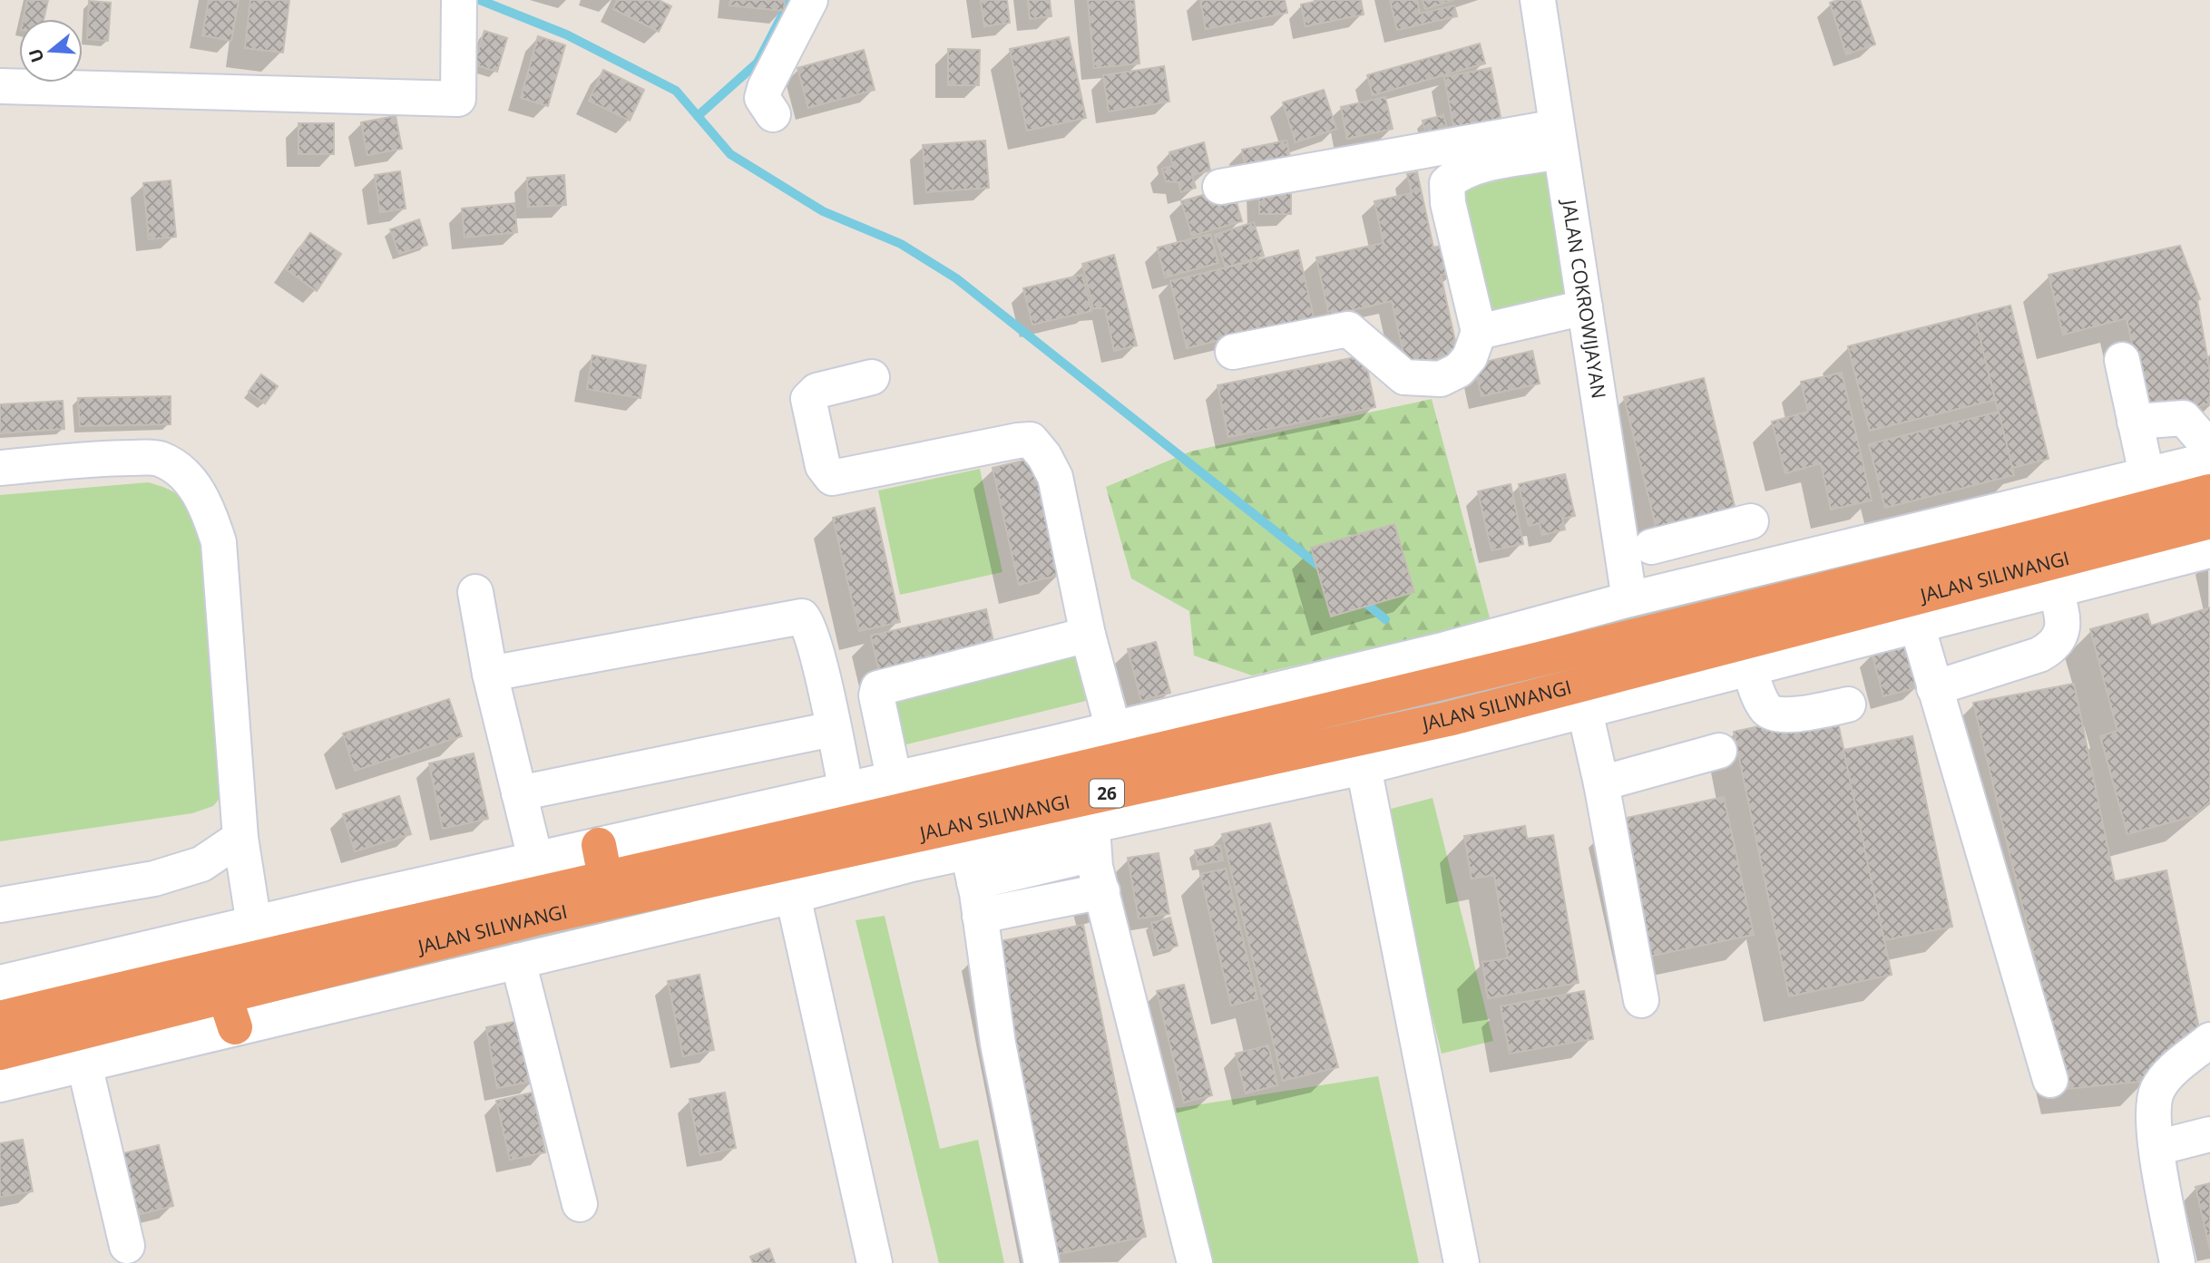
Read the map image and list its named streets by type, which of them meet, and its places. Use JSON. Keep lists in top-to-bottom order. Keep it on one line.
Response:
{"streets":{"highway":["JALAN SILIWANGI","26"],"street":["JALAN COKROWIJAYAN"]},"north":"left"}
